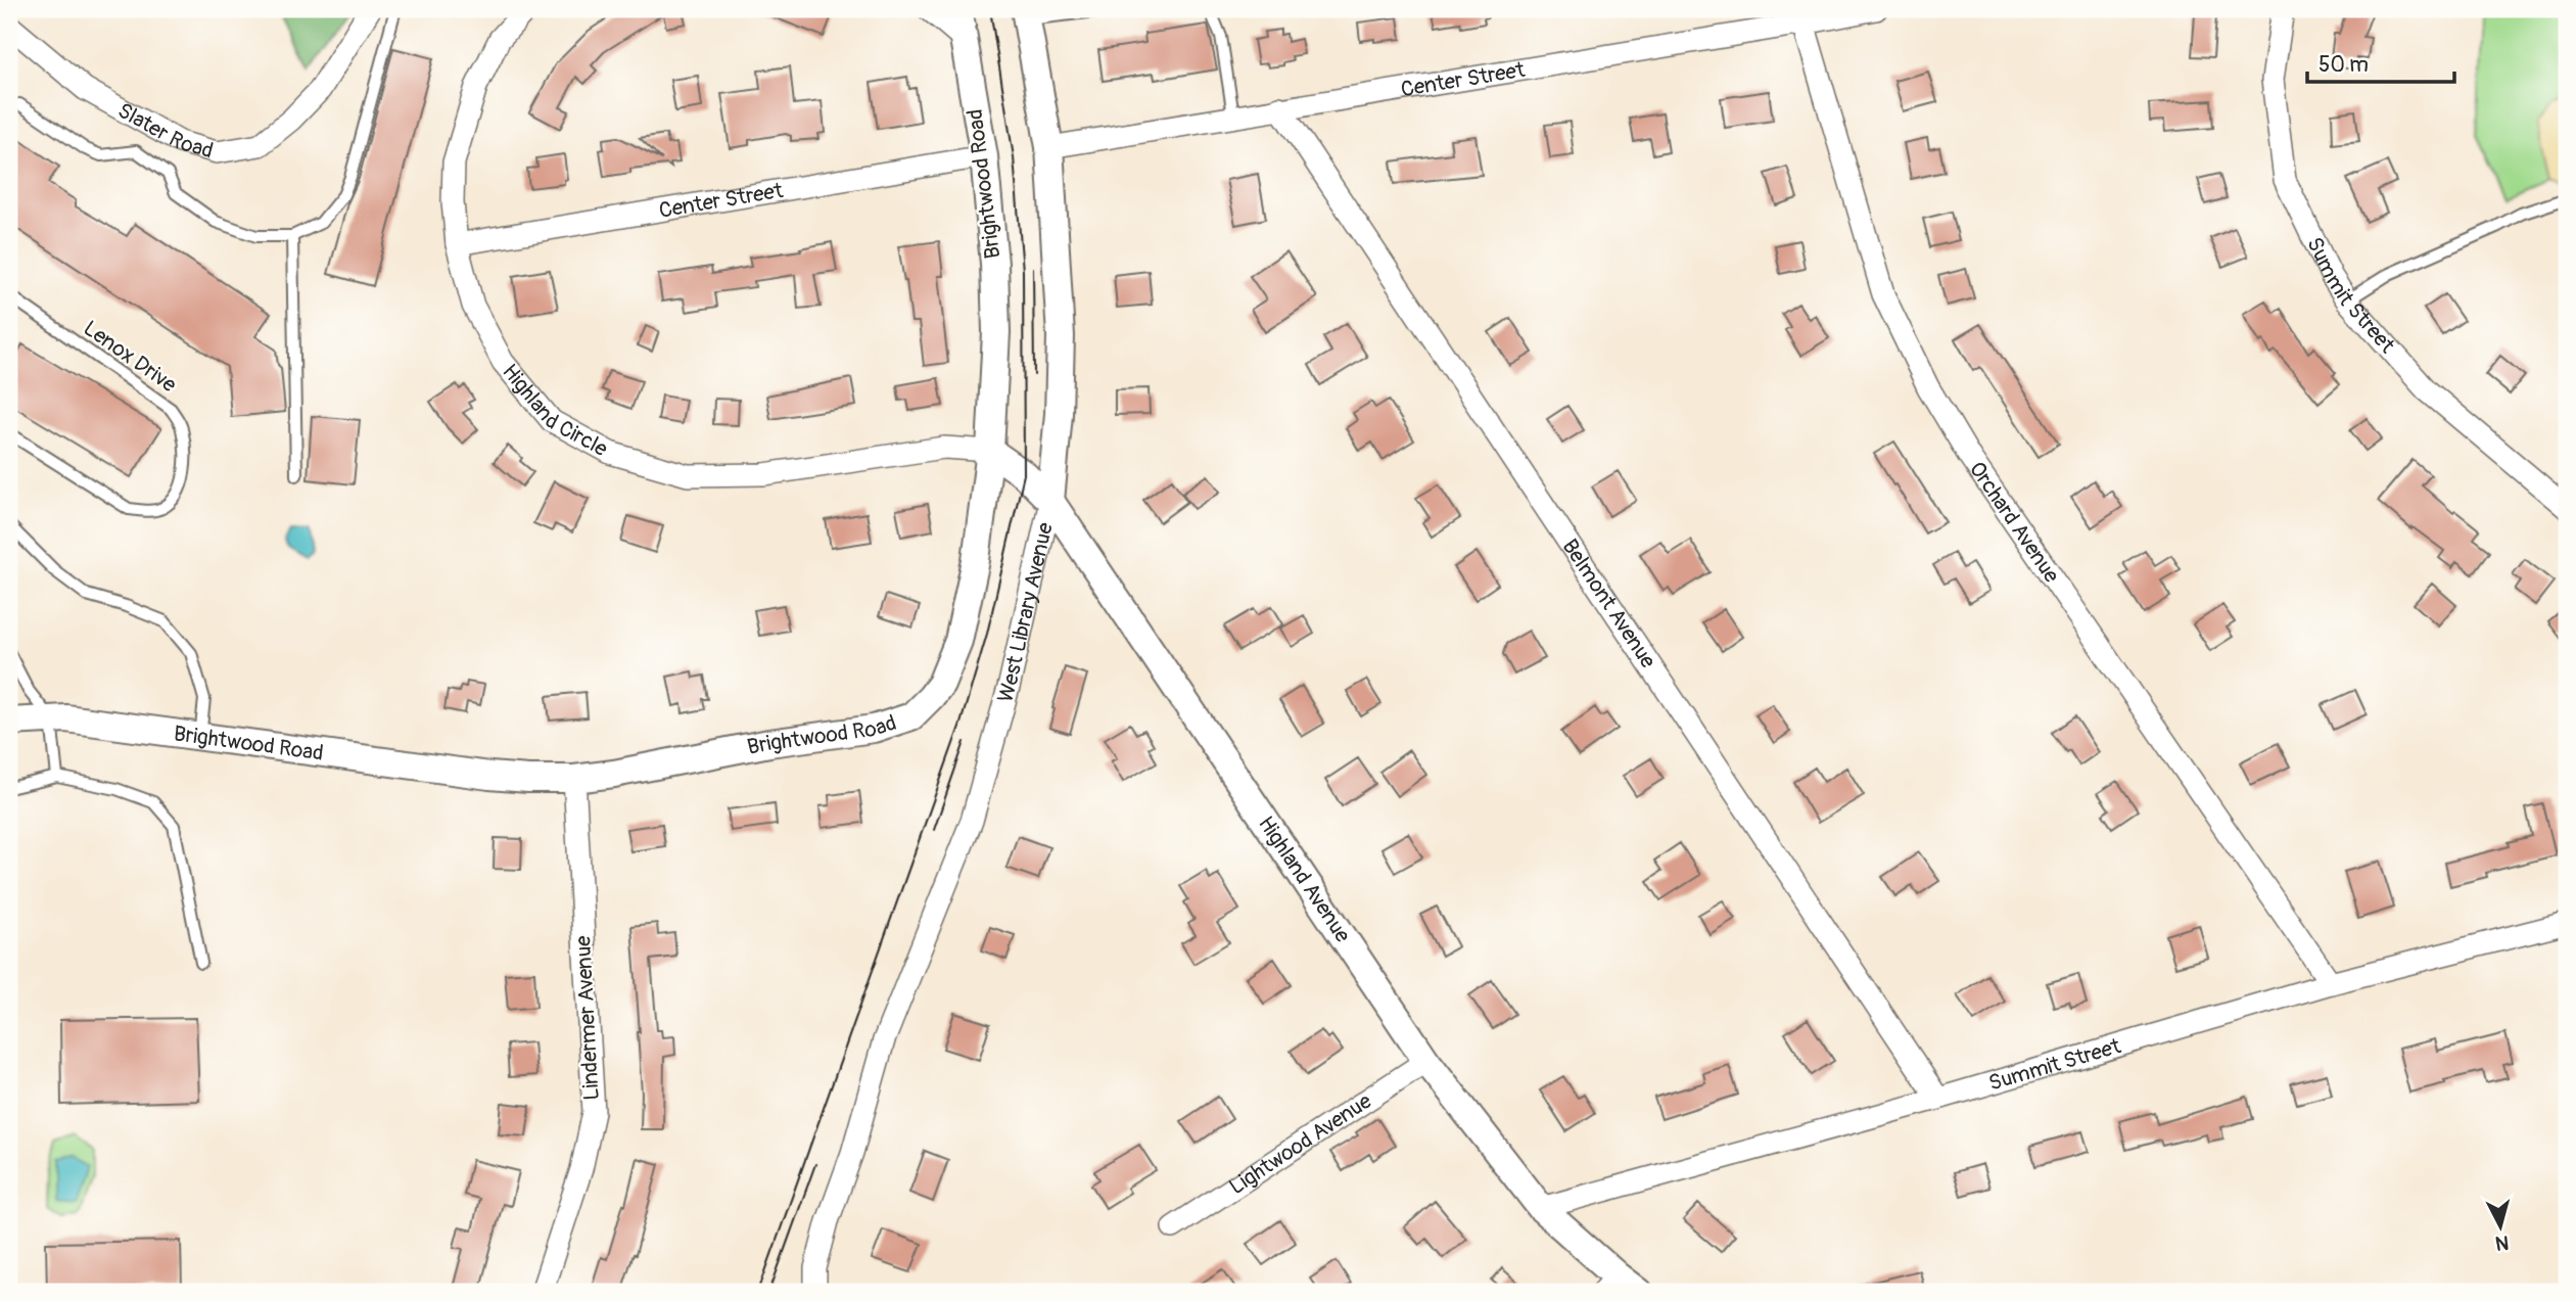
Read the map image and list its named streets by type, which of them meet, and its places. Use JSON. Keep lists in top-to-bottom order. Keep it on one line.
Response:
{"streets":{"street":["Center Street","Slater Road","Brightwood Road","Summit Street","Highland Circle","Orchard Avenue","Belmont Avenue","West Library Avenue","Highland Avenue","Lindermer Avenue","Lightwood Avenue"],"lane":["Lenox Drive"]},"crossings":[["Center Street","Brightwood Road"],["Center Street","Highland Circle"],["Center Street","Orchard Avenue"],["Center Street","Belmont Avenue"],["Center Street","West Library Avenue"],["Brightwood Road","Highland Circle"],["Brightwood Road","Highland Avenue"],["Brightwood Road","Lindermer Avenue"],["Summit Street","Orchard Avenue"],["Summit Street","Belmont Avenue"],["Summit Street","Highland Avenue"],["Highland Circle","Highland Avenue"],["West Library Avenue","Highland Avenue"],["Highland Avenue","Lightwood Avenue"]],"scale_bar":"50 m","north":"bottom"}
